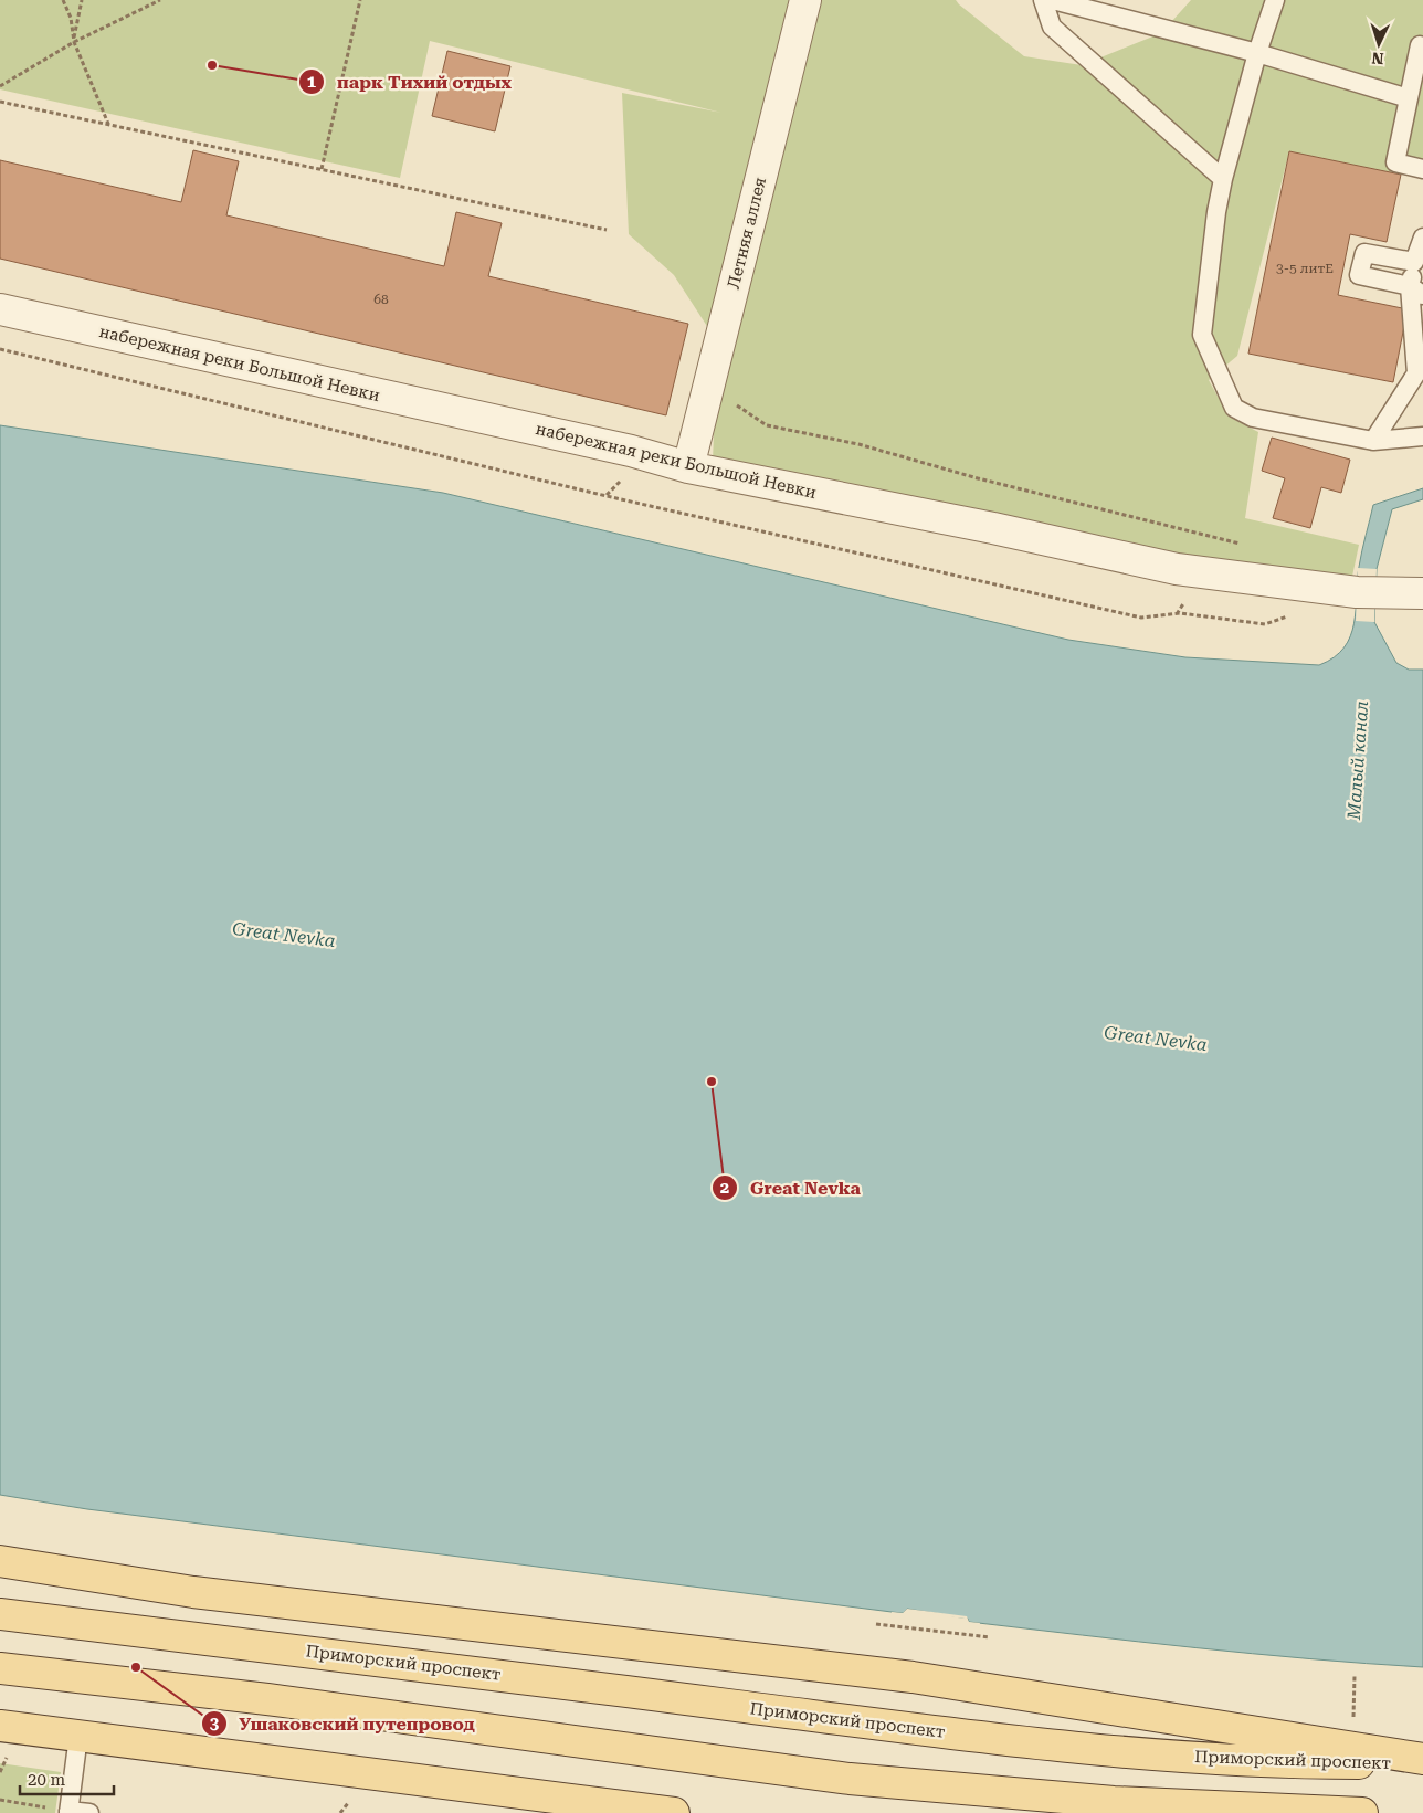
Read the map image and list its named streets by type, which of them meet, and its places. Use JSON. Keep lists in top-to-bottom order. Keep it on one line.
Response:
{"streets":{"main road":["Приморский проспект"],"street":["Летняя аллея","набережная реки Большой Невки"]},"crossings":[["Летняя аллея","набережная реки Большой Невки"]],"water":["Малый канал","Great Nevka"],"places":["парк Тихий отдых","Great Nevka","Ушаковский путепровод"],"house_numbers":["3-5 литЕ","68"],"scale_bar":"20 m","north":"bottom"}
